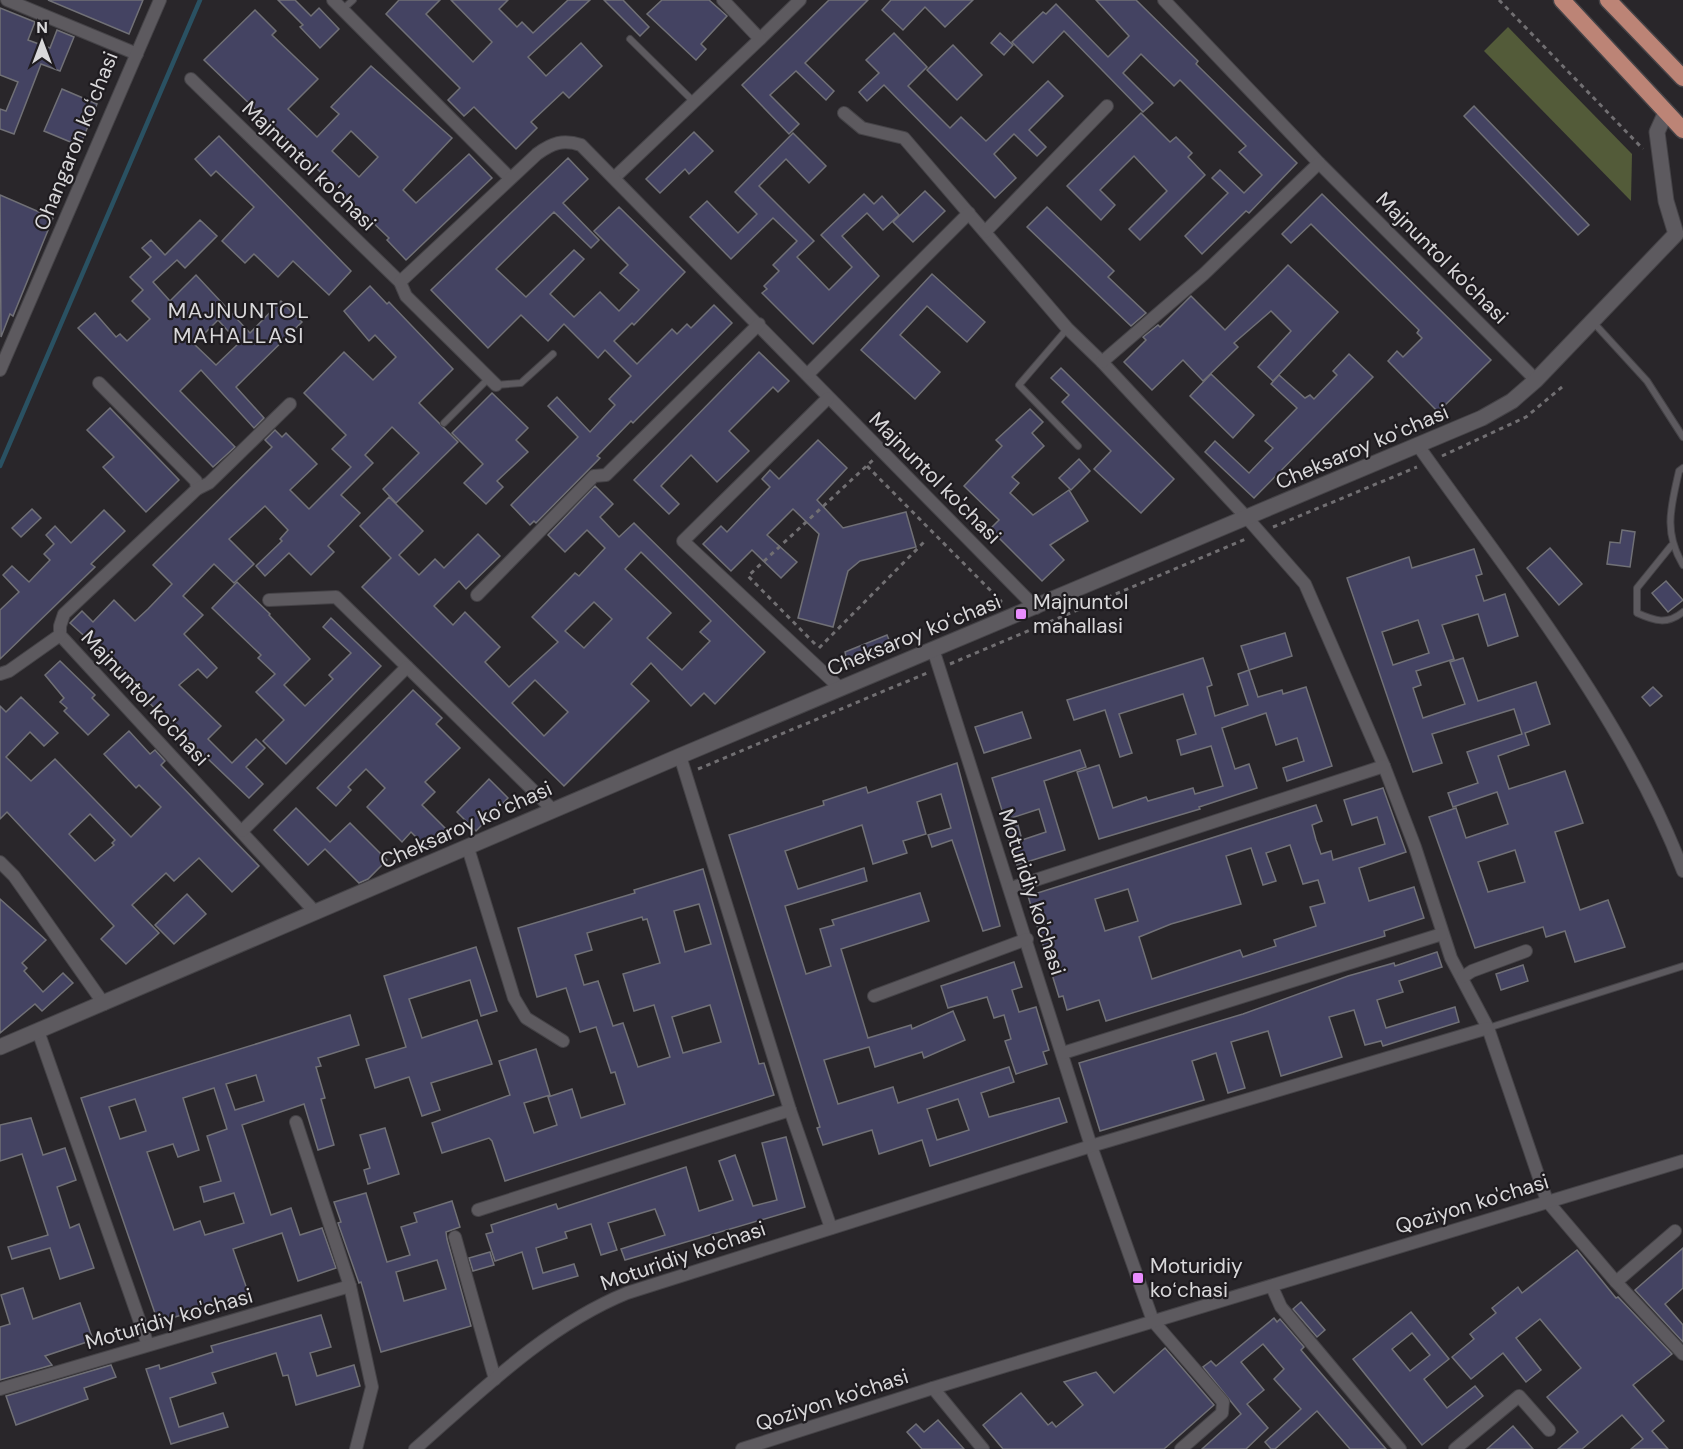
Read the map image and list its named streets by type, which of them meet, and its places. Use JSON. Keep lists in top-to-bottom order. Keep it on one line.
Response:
{"streets":{"street":["Ohangaron koʻchasi","Majnuntol ko'chasi","Cheksaroy koʻchasi","Moturidiy ko'chasi","Qoziyon ko'chasi"]},"crossings":[["Majnuntol ko'chasi","Cheksaroy koʻchasi"],["Cheksaroy koʻchasi","Moturidiy ko'chasi"],["Moturidiy ko'chasi","Qoziyon ko'chasi"]],"districts":["MAJNUNTOL MAHALLASI"],"places":{"transit":["Majnuntol mahallasi","Moturidiy koʻchasi"]},"north":"top"}
